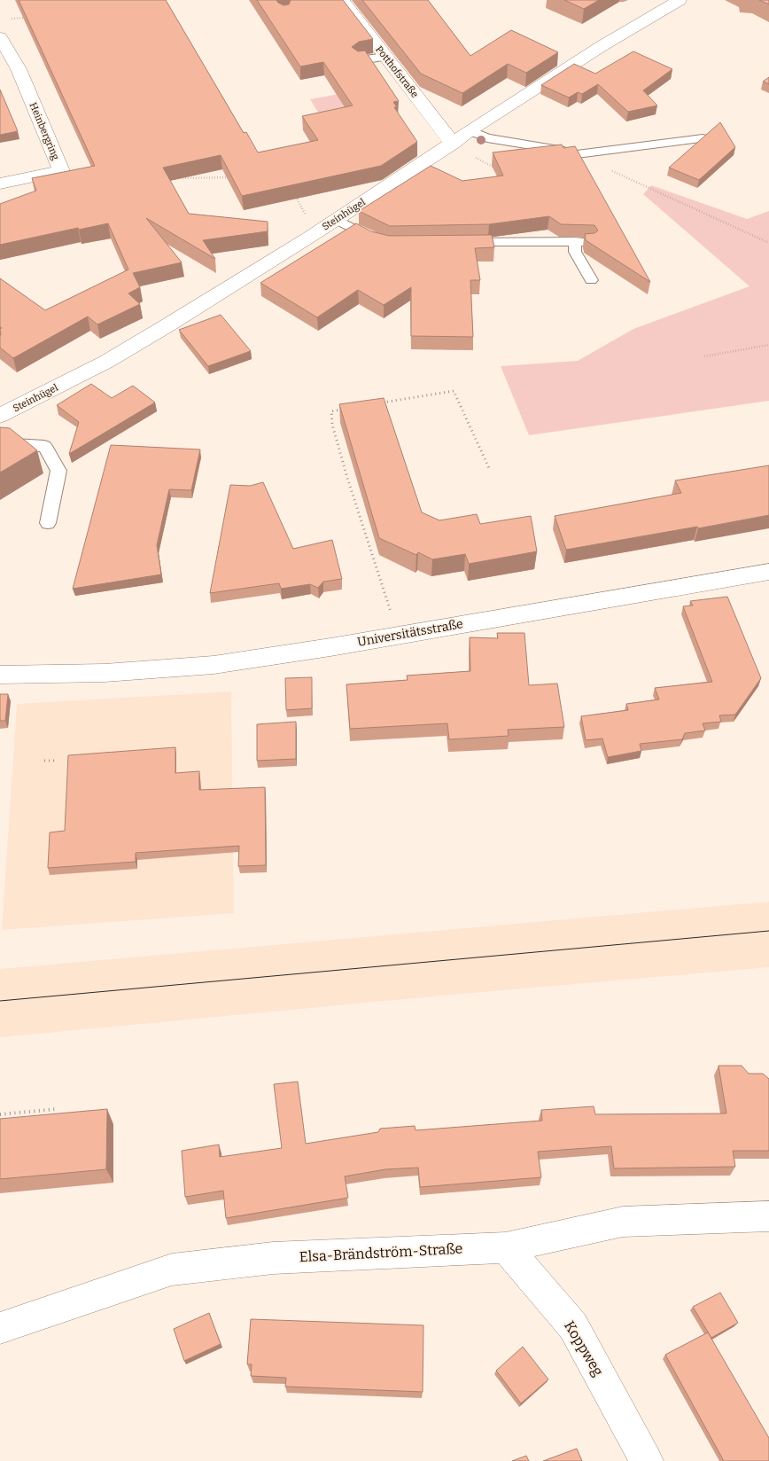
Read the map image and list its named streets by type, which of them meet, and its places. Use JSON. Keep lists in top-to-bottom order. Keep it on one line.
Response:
{"streets":{"street":["Potthofstraße","Heinbergring","Steinhügel","Universitätsstraße","Elsa-Brändström-Straße","Koppweg"]},"crossings":[["Potthofstraße","Steinhügel"],["Elsa-Brändström-Straße","Koppweg"]]}
